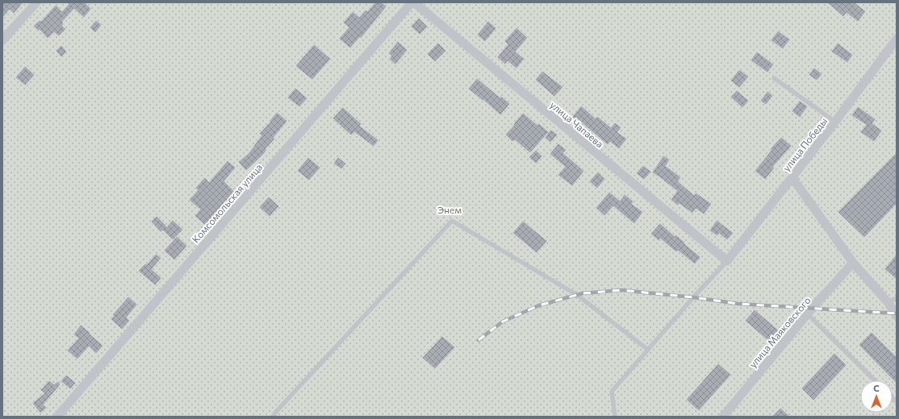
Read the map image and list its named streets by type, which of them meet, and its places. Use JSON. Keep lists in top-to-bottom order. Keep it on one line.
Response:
{"streets":{"street":["улица Чапаева","улица Победы","Комсомольская улица","улица Маяковского"]},"crossings":[["улица Чапаева","улица Победы"],["улица Чапаева","Комсомольская улица"]],"parks":["Энем"],"north":"top"}
